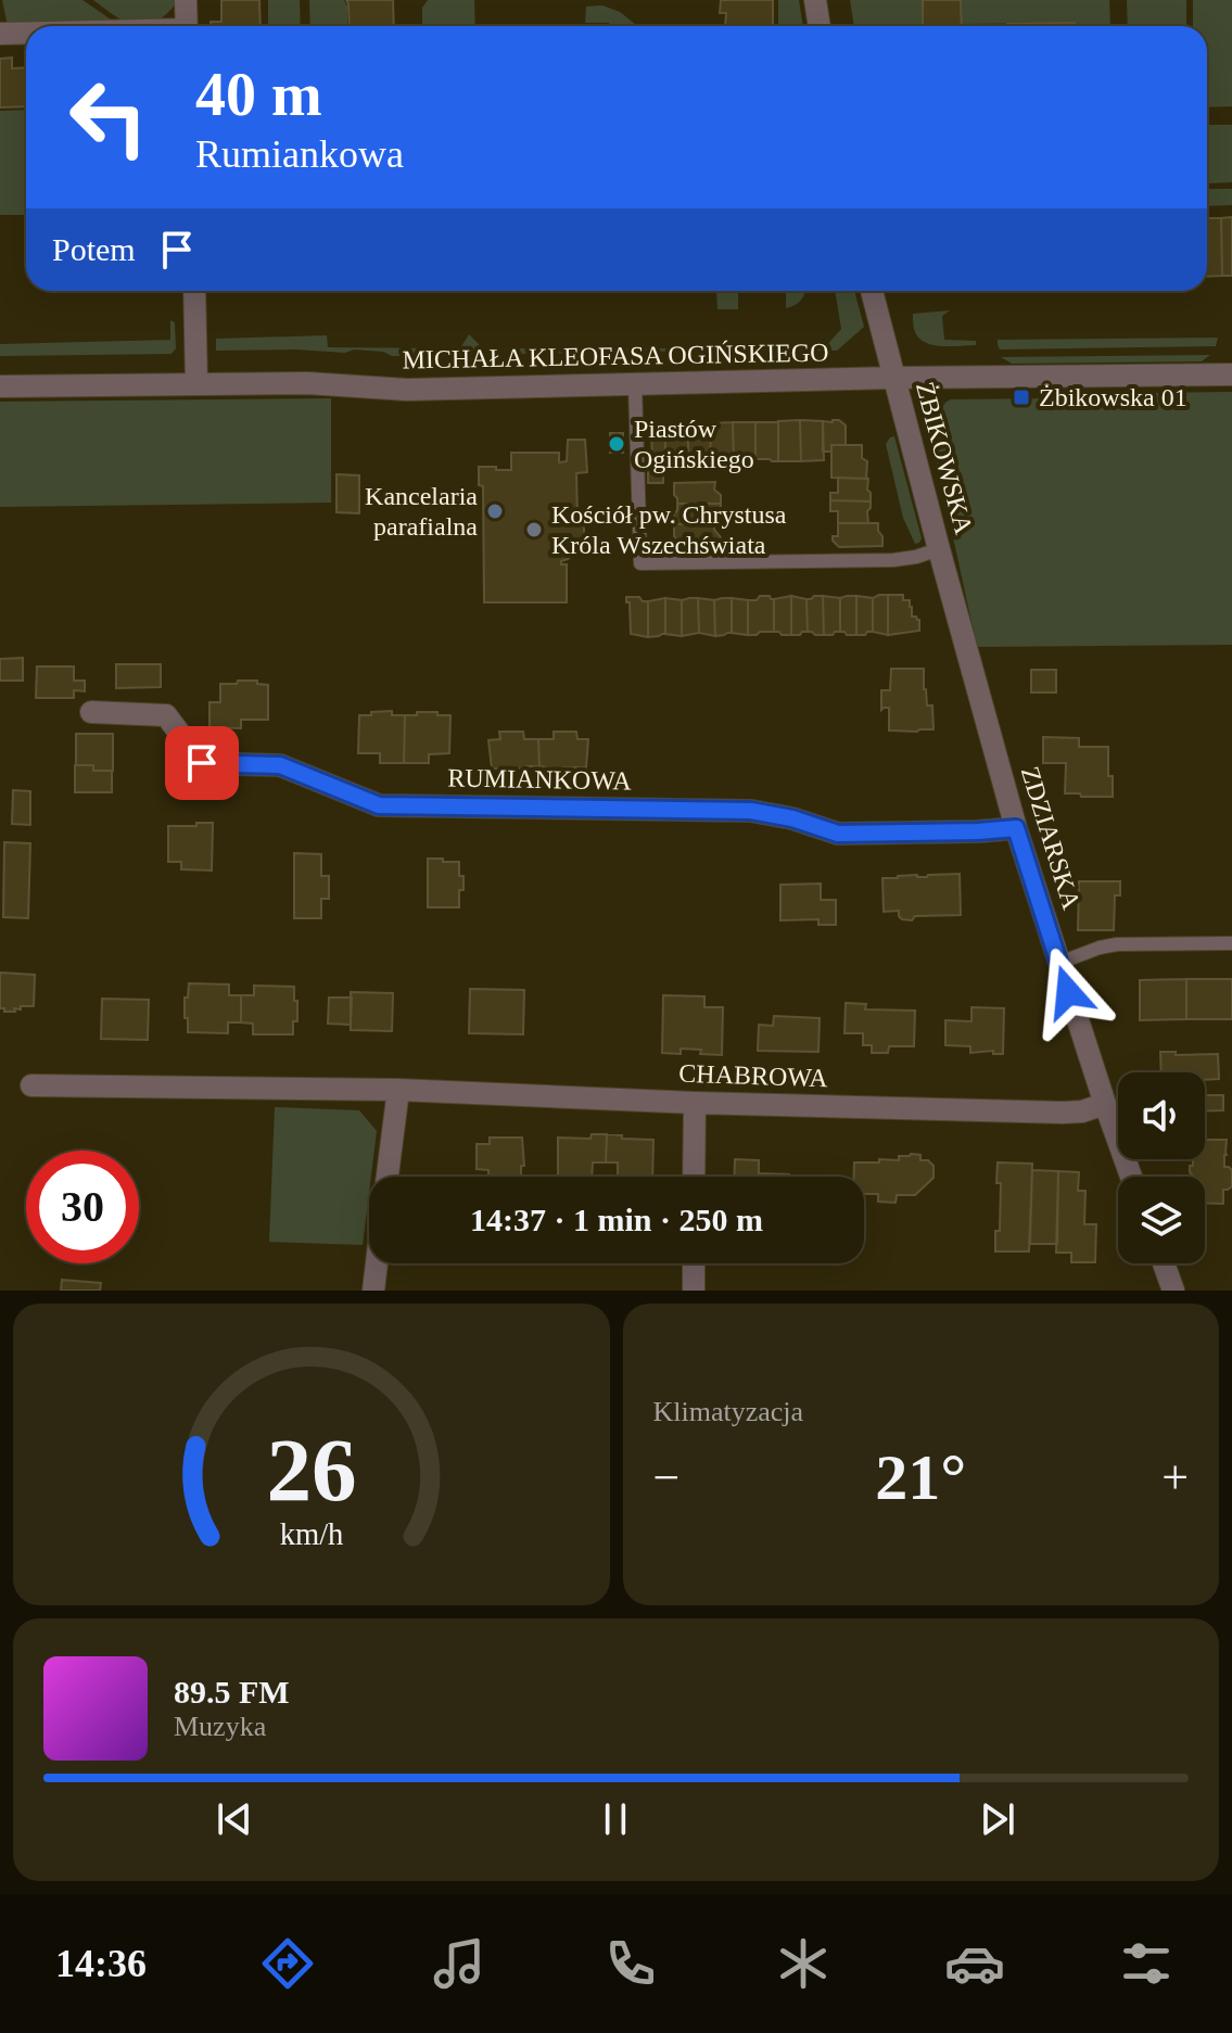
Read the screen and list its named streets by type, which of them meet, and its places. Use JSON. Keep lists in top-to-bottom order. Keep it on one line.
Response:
{"streets":{"street":["MICHAŁA KLEOFASA OGIŃSKIEGO","ŻBIKOWSKA","RUMIANKOWA","ZDZIARSKA","CHABROWA"]},"crossings":[["MICHAŁA KLEOFASA OGIŃSKIEGO","ŻBIKOWSKA"],["ŻBIKOWSKA","ZDZIARSKA"],["RUMIANKOWA","ZDZIARSKA"],["ZDZIARSKA","CHABROWA"]],"places":{"transit":["Żbikowska 01"],"other":["Piastów Ogińskiego","Kancelaria parafialna","Kościół pw. Chrystusa Króla Wszechświata"]},"page":{"turn":["40 m","Rumiankowa"],"then":"Potem","limit":"30","trip":"14:37 · 1 min · 250 m","tile":"Klimatyzacja","heat":["−","21°","+"],"song":["89.5 FM","Muzyka"],"tabs":"14:36","gauge":["26","km/h"]}}
